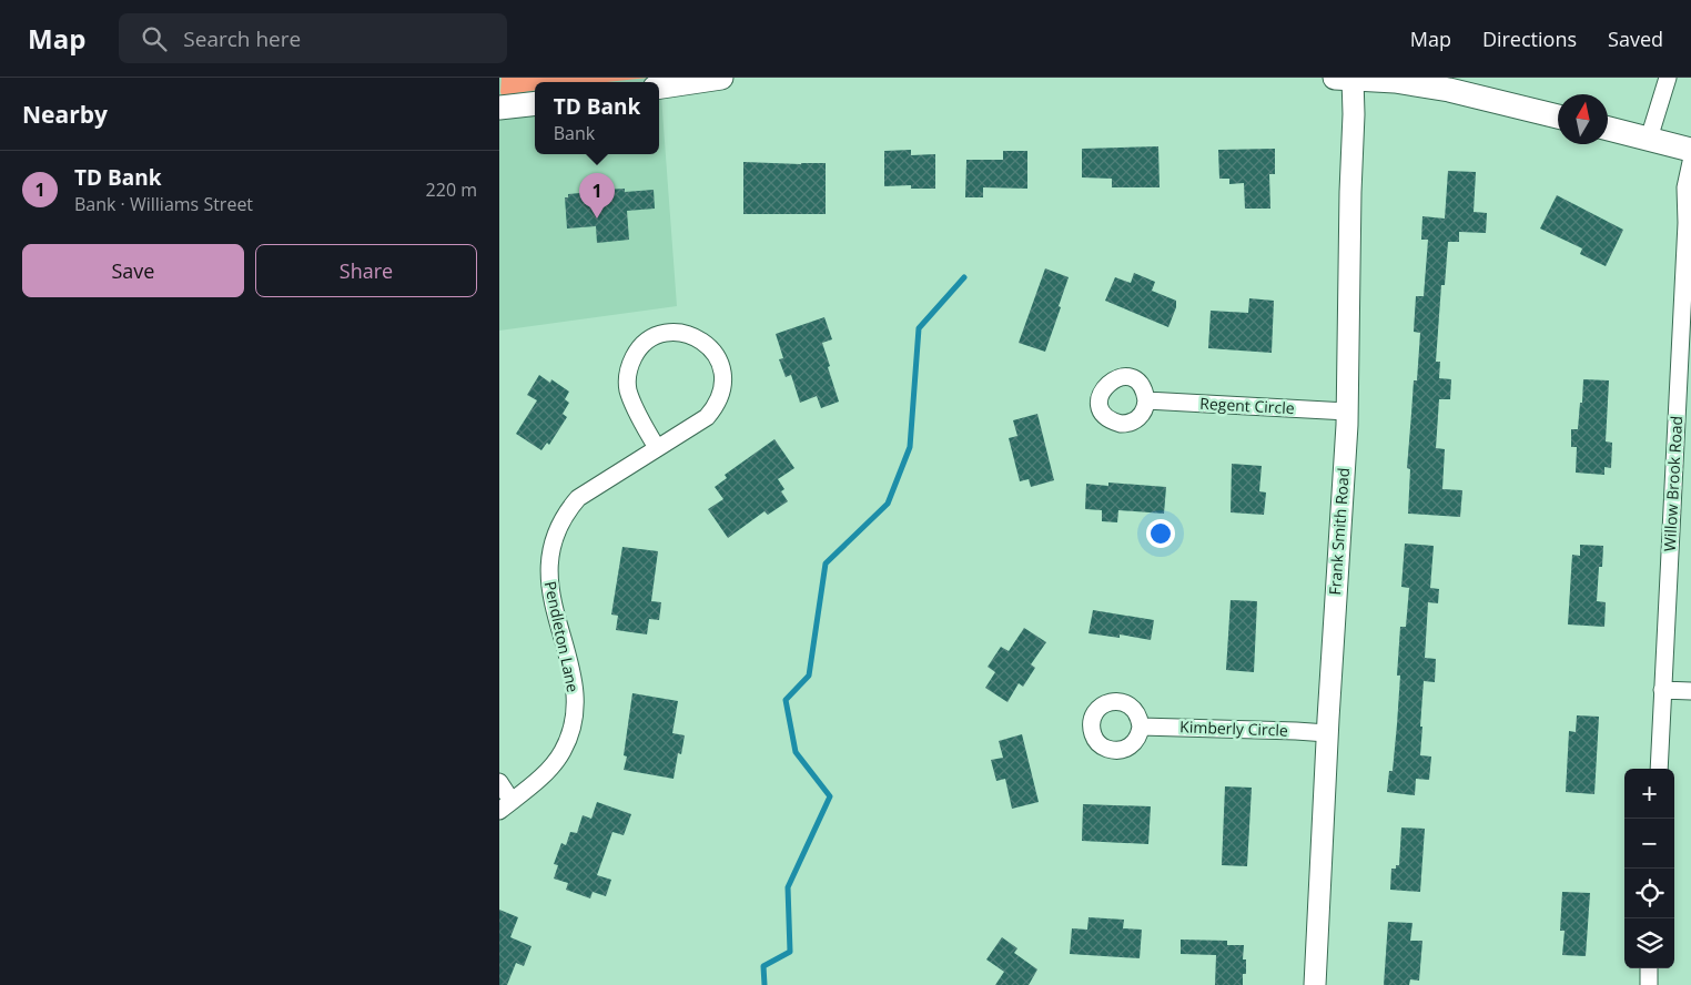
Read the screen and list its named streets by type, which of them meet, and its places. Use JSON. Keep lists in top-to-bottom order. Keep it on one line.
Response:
{"streets":{"street":["Regent Circle","Willow Brook Road","Frank Smith Road","Pendleton Lane","Kimberly Circle"]},"crossings":[["Regent Circle","Frank Smith Road"],["Frank Smith Road","Kimberly Circle"]],"north":"top","page":{"header":"Map","search":"Search here","nav":["Map","Directions","Saved"],"heading":"Nearby","popup":["TD Bank","Bank"],"list":[{"mark":"1","name":"TD Bank","note":"Bank · Williams Street","value":"220 m"}],"pins":"1","buttons":["Save","Share"],"map_buttons":["+","−"]}}
